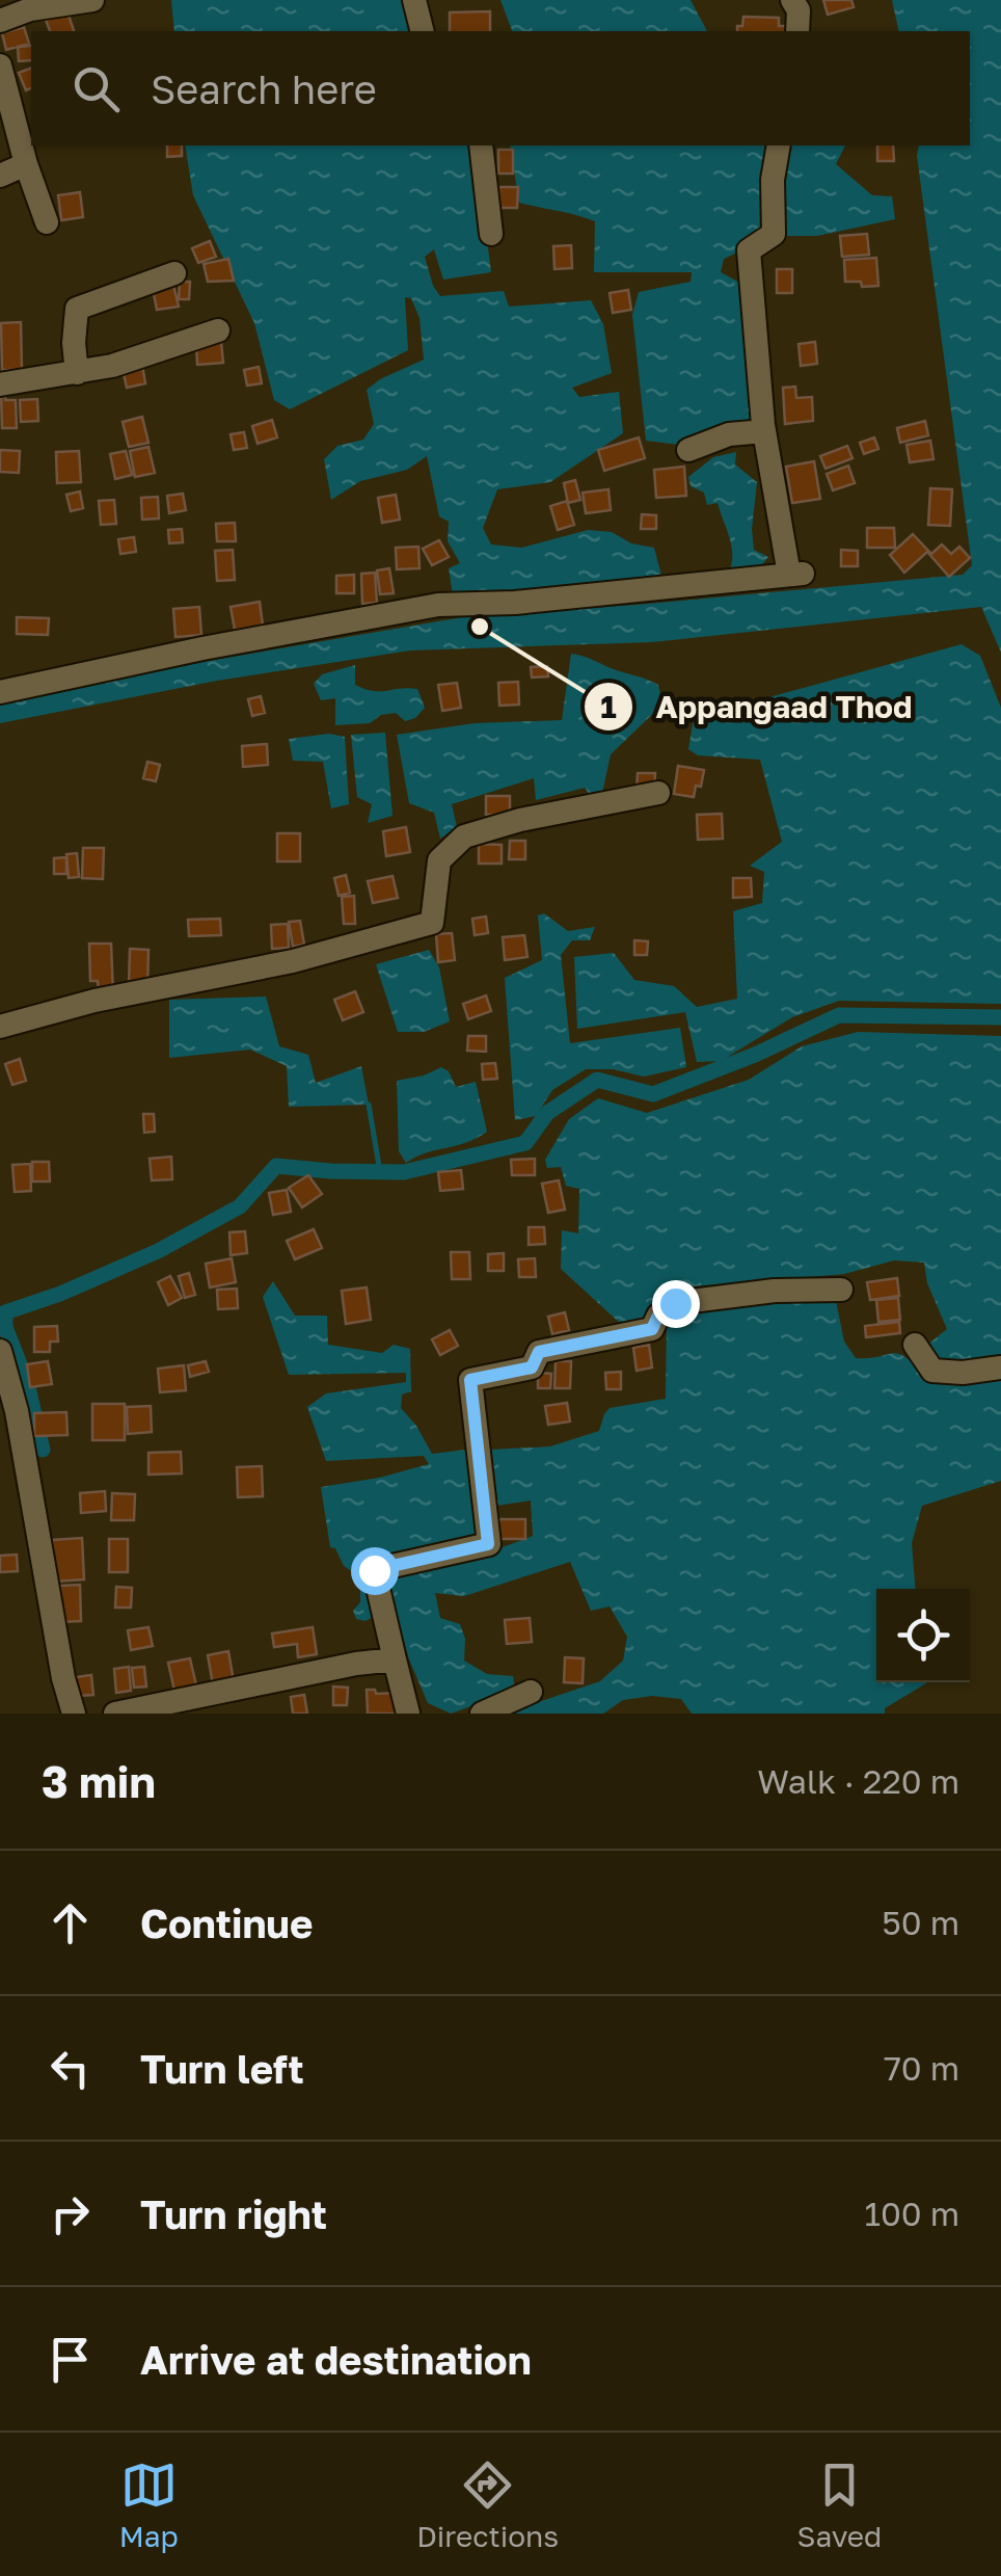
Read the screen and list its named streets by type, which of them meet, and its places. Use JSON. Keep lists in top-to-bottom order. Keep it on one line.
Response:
{"places":["Appangaad Thod"],"page":{"search":"Search here","heading":["3 min","Walk · 220 m"],"list":[["Continue","50 m"],["Turn left","70 m"],["Turn right","100 m"],"Arrive at destination"],"nav":["Map","Directions","Saved"]}}
